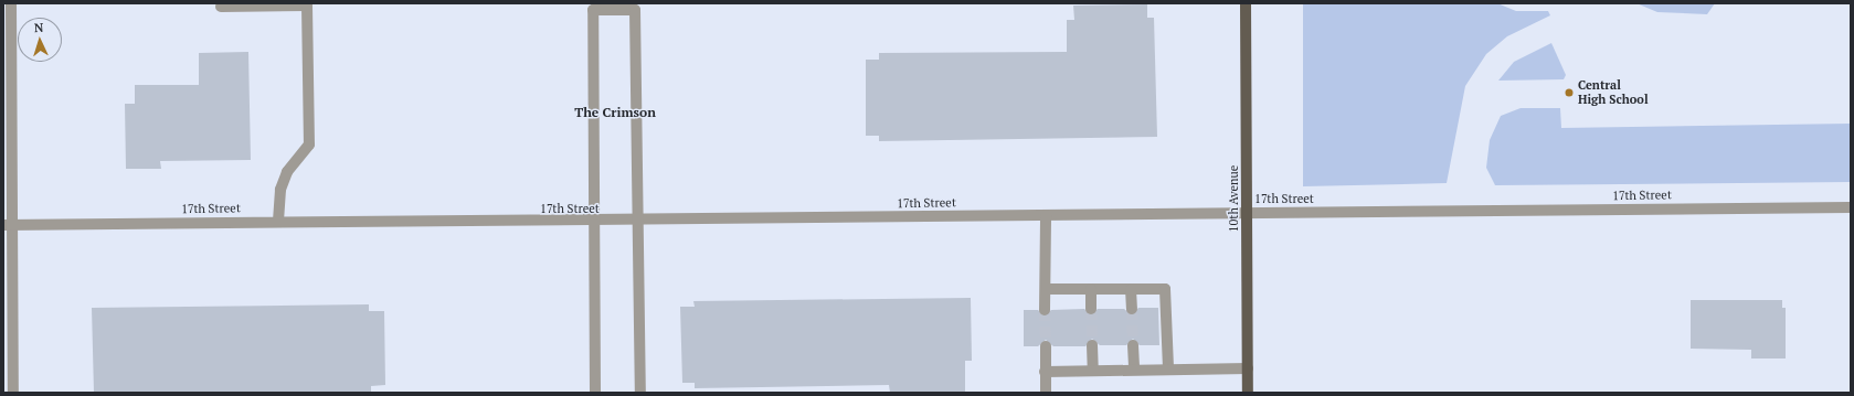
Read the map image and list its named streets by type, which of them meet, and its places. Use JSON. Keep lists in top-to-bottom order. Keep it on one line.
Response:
{"streets":{"main road":["10th Avenue"],"street":["17th Street"]},"crossings":[["17th Street","10th Avenue"]],"districts":["The Crimson"],"places":["Central High School"],"north":"top"}
